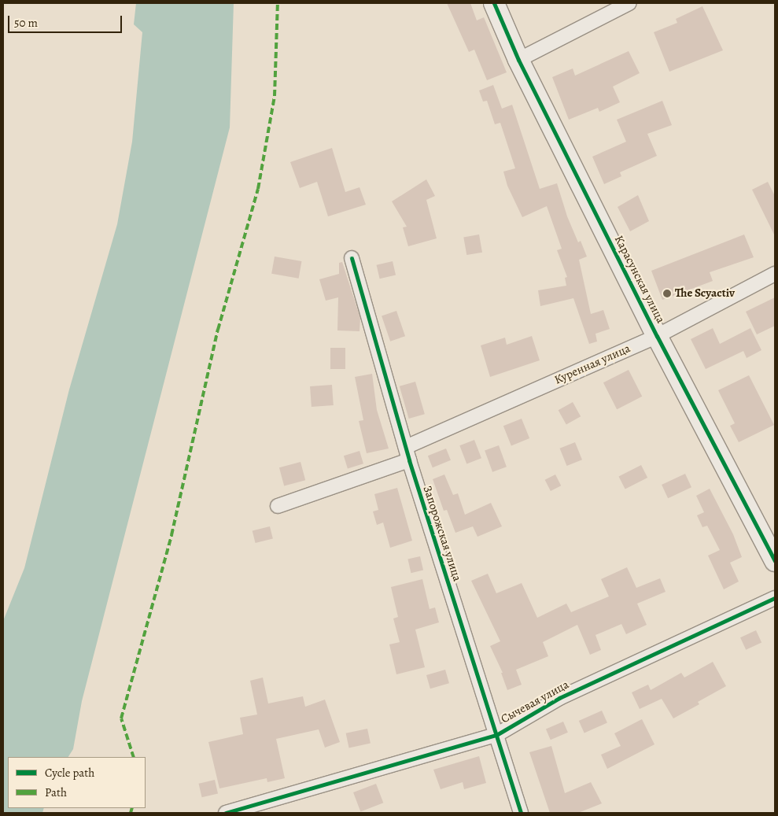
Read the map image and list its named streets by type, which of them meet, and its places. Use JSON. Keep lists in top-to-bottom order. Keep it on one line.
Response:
{"streets":{"street":["Карасунская улица","Куренная улица","Запорожская улица","Сычевая улица"]},"crossings":[["Карасунская улица","Куренная улица"],["Куренная улица","Запорожская улица"],["Запорожская улица","Сычевая улица"]],"places":["The Scyactiv"],"legend":["Cycle path","Path"],"scale_bar":"50 m"}
